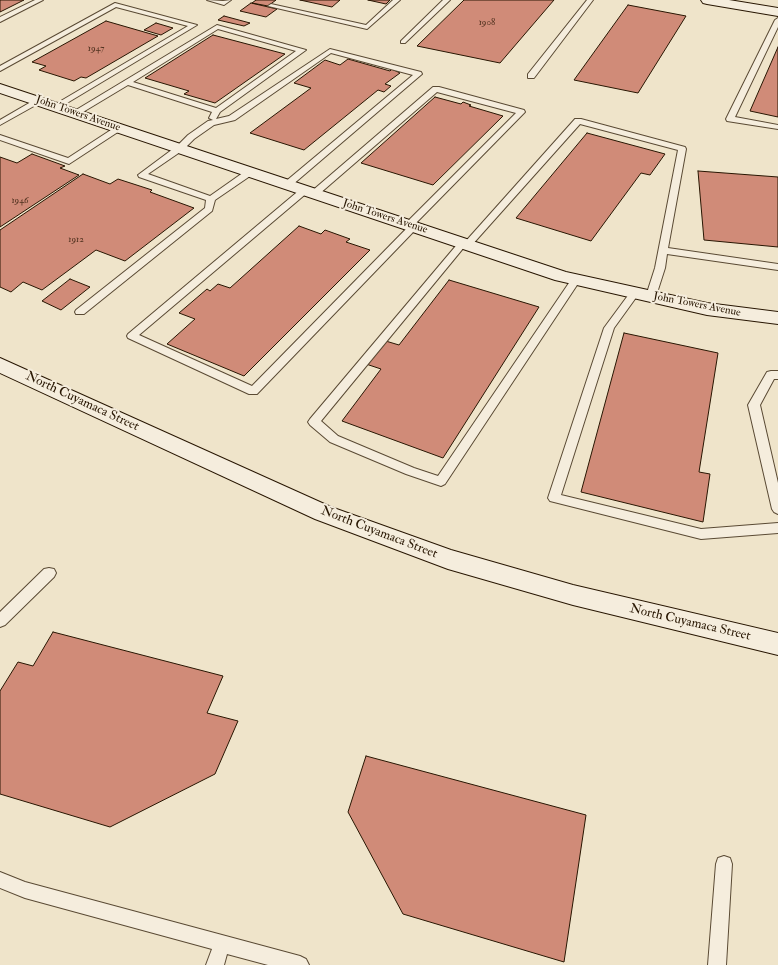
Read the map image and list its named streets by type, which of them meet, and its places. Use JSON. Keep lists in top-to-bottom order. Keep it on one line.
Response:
{"streets":{"street":["John Towers Avenue","North Cuyamaca Street"]},"house_numbers":["1908","1947","1946","1912"]}
